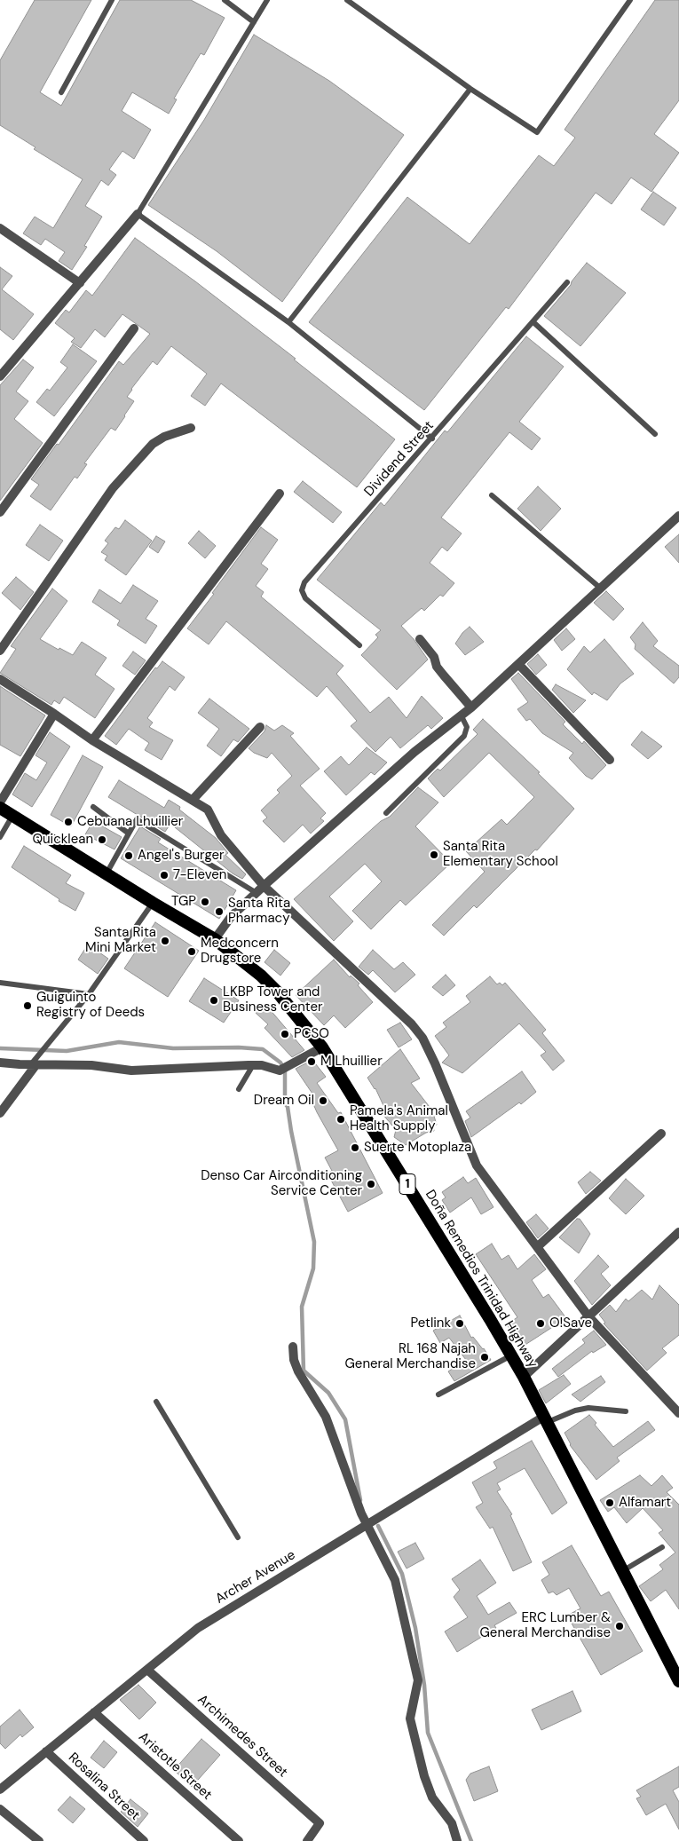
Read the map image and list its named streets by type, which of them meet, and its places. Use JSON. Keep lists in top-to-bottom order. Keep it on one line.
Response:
{"streets":{"highway":["1","Doña Remedios Trinidad Highway"],"street":["Archer Avenue","Archimedes Street","Aristotle Street","Rosalina Street"],"lane":["Dividend Street"]},"crossings":[["Doña Remedios Trinidad Highway","Archer Avenue"],["Archer Avenue","Archimedes Street"],["Archer Avenue","Aristotle Street"],["Archer Avenue","Rosalina Street"]],"places":["Cebuana Lhuillier","Quicklean","Santa Rita Elementary School","Angel's Burger","7-Eleven","TGP","Santa Rita Pharmacy","Santa Rita Mini Market","Medconcern Drugstore","LKBP Tower and Business Center","Guiguinto Registry of Deeds","PCSO","M Lhuillier","Dream Oil","Pamela's Animal Health Supply","Suerte Motoplaza","Denso Car Airconditioning Service Center","Petlink","O!Save","RL 168 Najah General Merchandise","Alfamart","ERC Lumber & General Merchandise"]}
